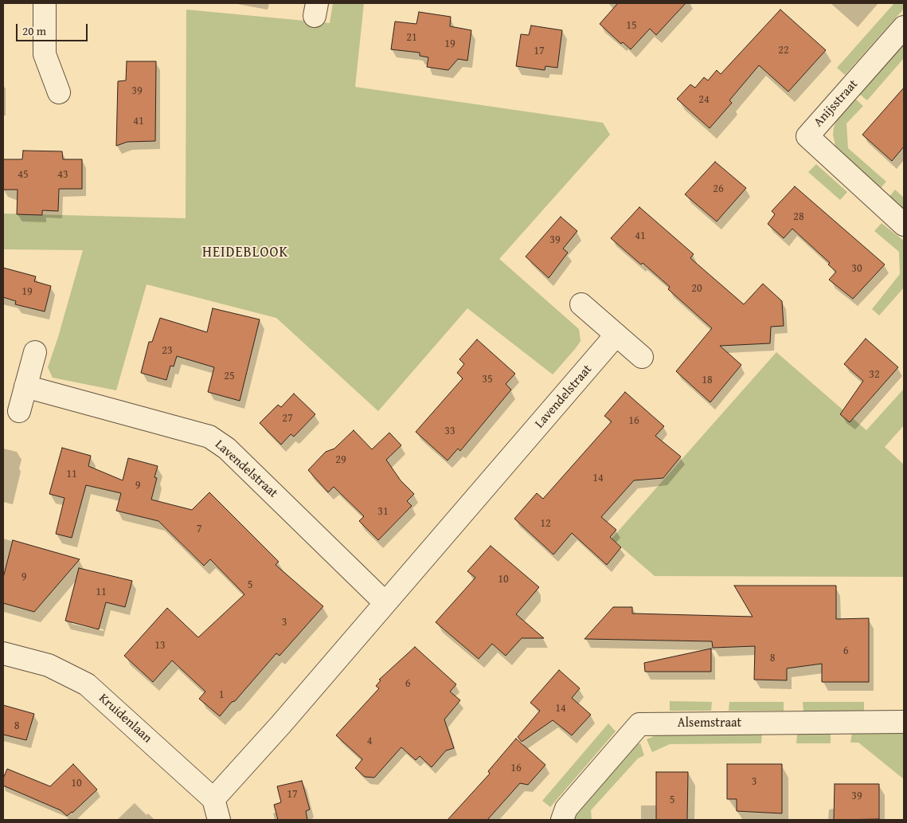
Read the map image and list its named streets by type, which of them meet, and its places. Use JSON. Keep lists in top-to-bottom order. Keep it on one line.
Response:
{"streets":{"street":["Anijsstraat","Lavendelstraat","Kruidenlaan","Alsemstraat"]},"crossings":[["Lavendelstraat","Kruidenlaan"]],"districts":["HEIDEBLOOK"],"house_numbers":["15","21","19","22","17","39","24","41","45","43","26","28","41","39","30","20","19","23","32","25","35","18","27","16","33","29","11","14","9","31","12","7","9","10","5","11","3","13","6","8","6","1","14","8","4","16","3","10","17","39","5"],"scale_bar":"20 m"}
